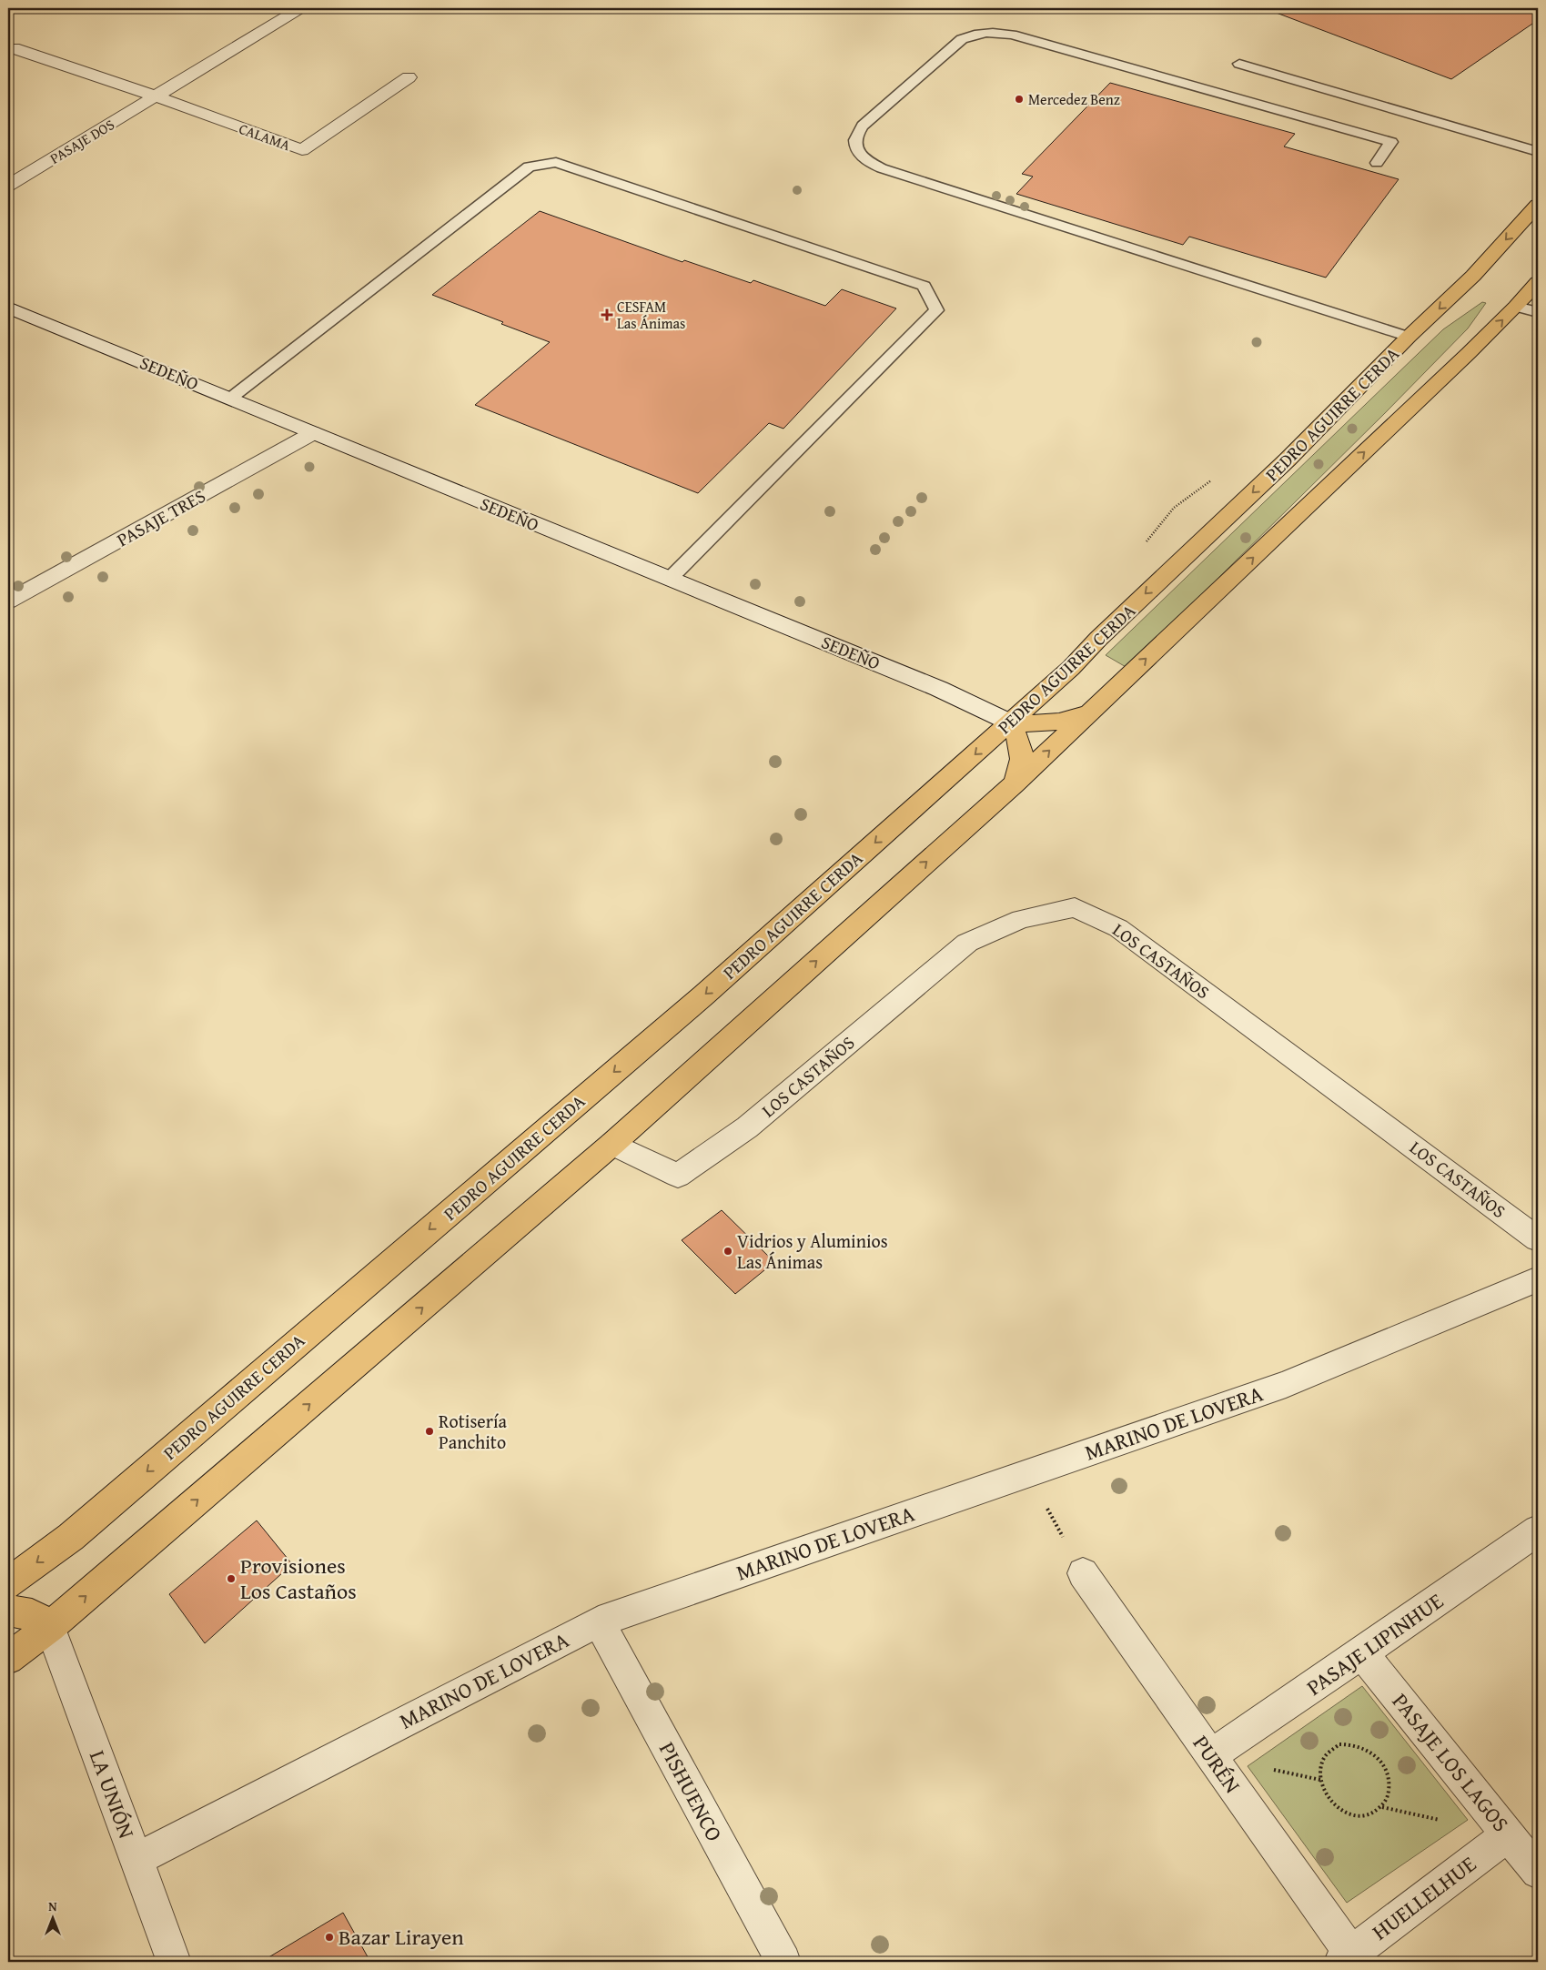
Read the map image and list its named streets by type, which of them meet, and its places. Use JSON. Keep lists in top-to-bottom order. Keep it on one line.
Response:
{"streets":{"highway":["PEDRO AGUIRRE CERDA"],"street":["CALAMA","PASAJE DOS","SEDEÑO","PASAJE TRES","LOS CASTAÑOS","MARINO DE LOVERA","PASAJE LIPINHUE","PASAJE LOS LAGOS","PURÉN","PISHUENCO","LA UNIÓN","HUELLELHUE"]},"crossings":[["CALAMA","PASAJE DOS"],["SEDEÑO","PEDRO AGUIRRE CERDA"],["SEDEÑO","PASAJE TRES"],["MARINO DE LOVERA","PISHUENCO"],["MARINO DE LOVERA","LA UNIÓN"],["PASAJE LIPINHUE","PASAJE LOS LAGOS"],["PASAJE LIPINHUE","PURÉN"],["PASAJE LOS LAGOS","HUELLELHUE"],["PURÉN","HUELLELHUE"]],"places":{"other":["Mercedez Benz","Vidrios y Aluminios Las Ánimas","Rotisería Panchito","Provisiones Los Castaños","Bazar Lirayen"],"health":["CESFAM Las Ánimas"]},"north":"top"}
